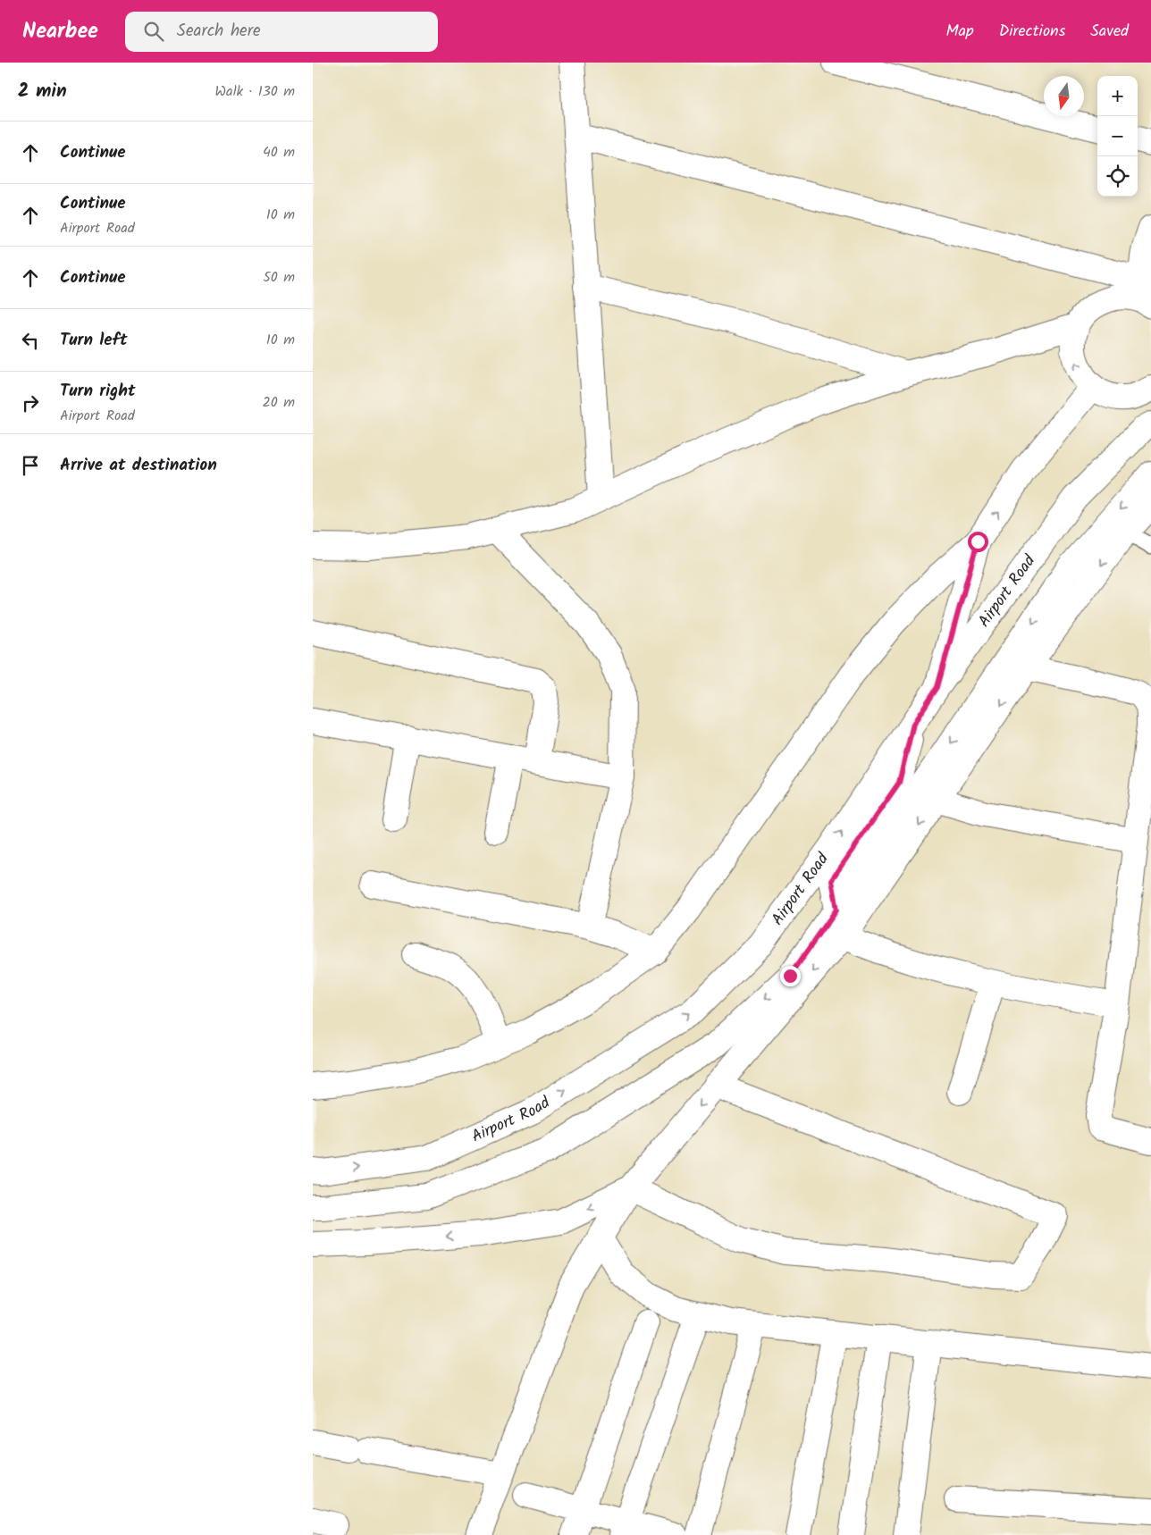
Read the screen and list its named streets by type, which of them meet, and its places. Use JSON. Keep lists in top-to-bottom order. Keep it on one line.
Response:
{"streets":{"street":["Airport Road"]},"north":"bottom","page":{"header":"Nearbee","search":"Search here","nav":["Map","Directions","Saved"],"heading":["2 min","Walk · 130 m"],"map_buttons":["+","−"],"list":[["Continue","40 m"],["Continue","Airport Road","10 m"],["Continue","50 m"],["Turn left","10 m"],["Turn right","Airport Road","20 m"],"Arrive at destination"]}}
